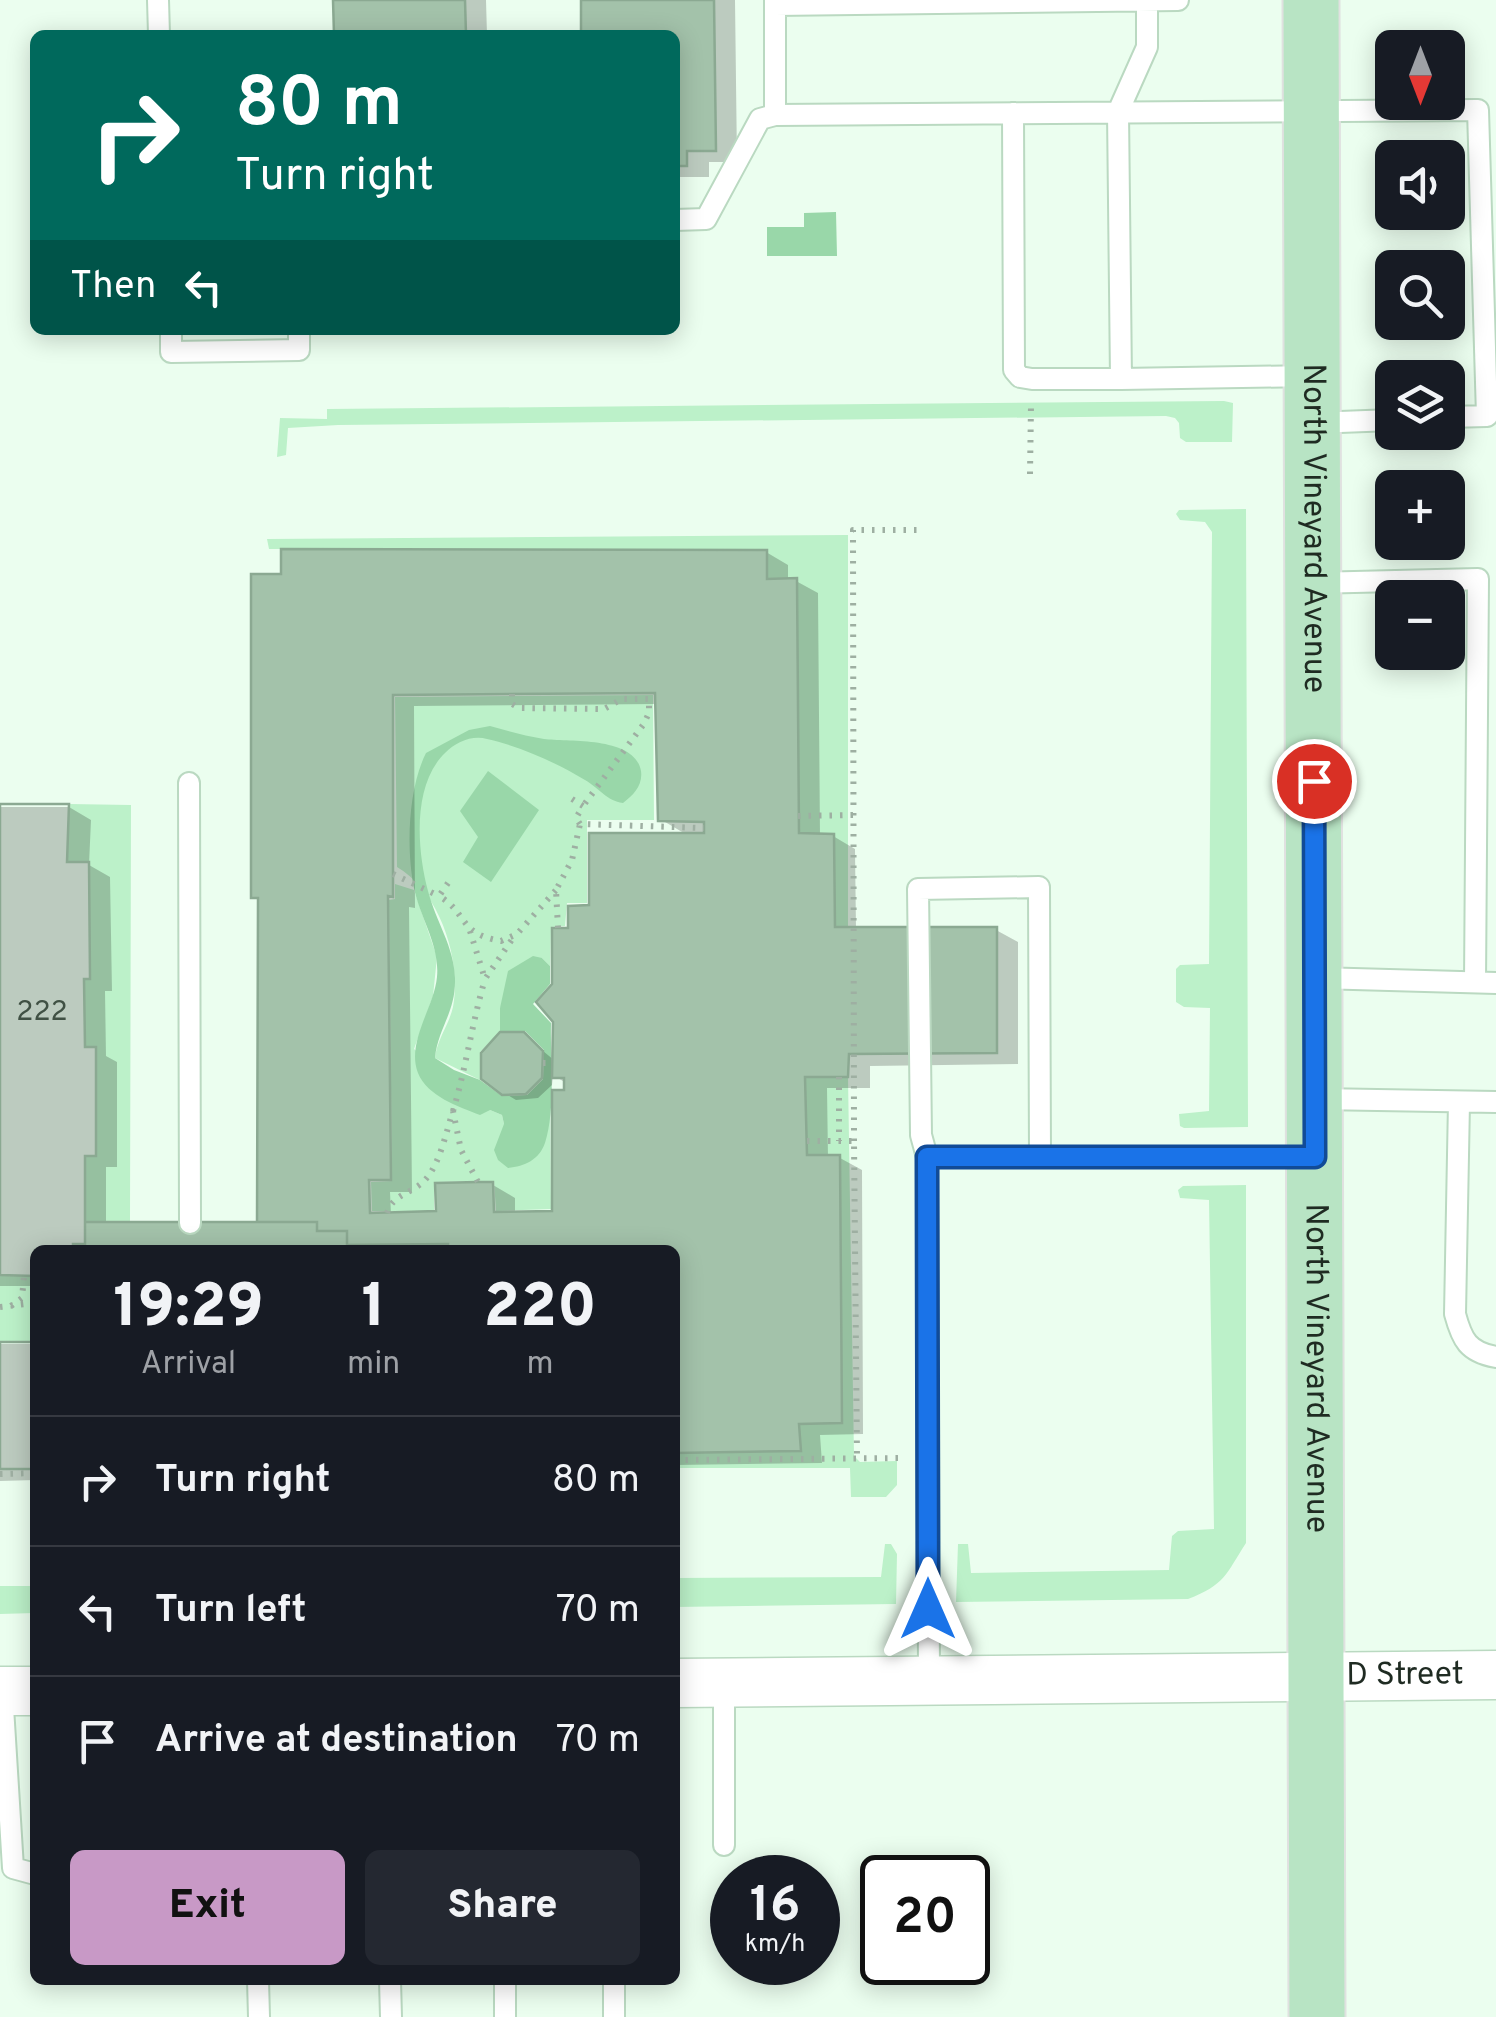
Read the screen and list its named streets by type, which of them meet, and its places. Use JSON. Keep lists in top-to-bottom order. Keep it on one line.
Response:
{"streets":{"main road":["North Vineyard Avenue"],"street":["D Street"]},"crossings":[["North Vineyard Avenue","D Street"]],"house_numbers":["222"],"north":"bottom","page":{"map_buttons":["+","−"],"turn":["80 m","Turn right"],"then":"Then","eta":["19:29","Arrival","1","min","220","m"],"list":[{"name":"Turn right","value":"80 m"},{"name":"Turn left","value":"70 m"},{"name":"Arrive at destination","value":"70 m"}],"buttons":["Exit","Share"],"speed":"16 km/h","limit":"20"}}
